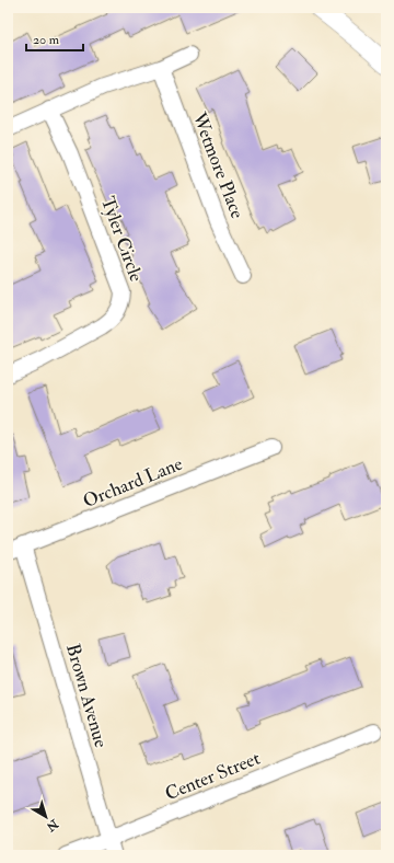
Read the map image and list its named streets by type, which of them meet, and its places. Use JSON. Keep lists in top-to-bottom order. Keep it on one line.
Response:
{"streets":{"street":["Wetmore Place","Tyler Circle","Orchard Lane","Brown Avenue","Center Street"]},"crossings":[["Orchard Lane","Brown Avenue"],["Brown Avenue","Center Street"]],"scale_bar":"20 m","north":"bottom right"}
